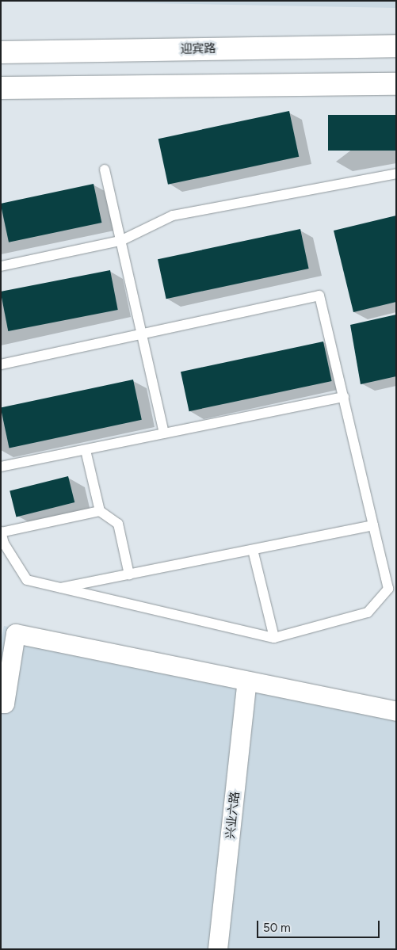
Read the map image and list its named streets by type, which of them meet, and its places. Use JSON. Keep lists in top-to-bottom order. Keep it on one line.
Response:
{"streets":{"main road":["迎宾路"],"street":["兴业六路"]},"scale_bar":"50 m"}
